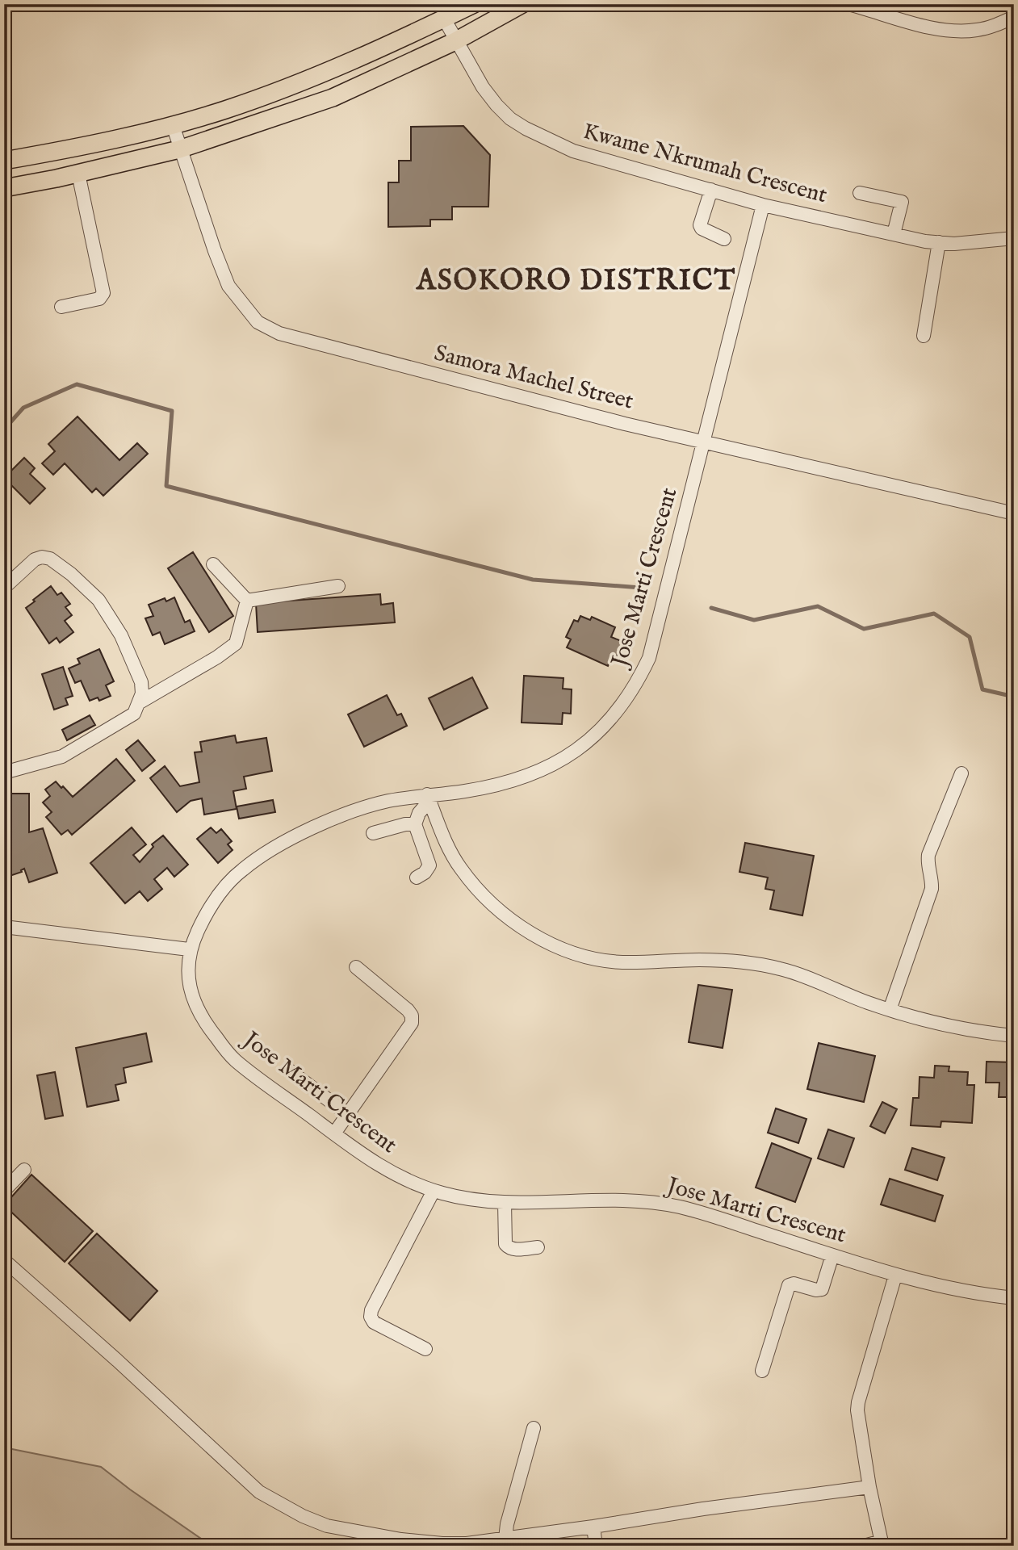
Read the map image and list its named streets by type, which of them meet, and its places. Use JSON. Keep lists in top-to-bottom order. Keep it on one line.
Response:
{"streets":{"street":["Kwame Nkrumah Crescent","Samora Machel Street","Jose Marti Crescent"]},"crossings":[["Kwame Nkrumah Crescent","Jose Marti Crescent"],["Samora Machel Street","Jose Marti Crescent"]],"districts":["ASOKORO DISTRICT"]}
